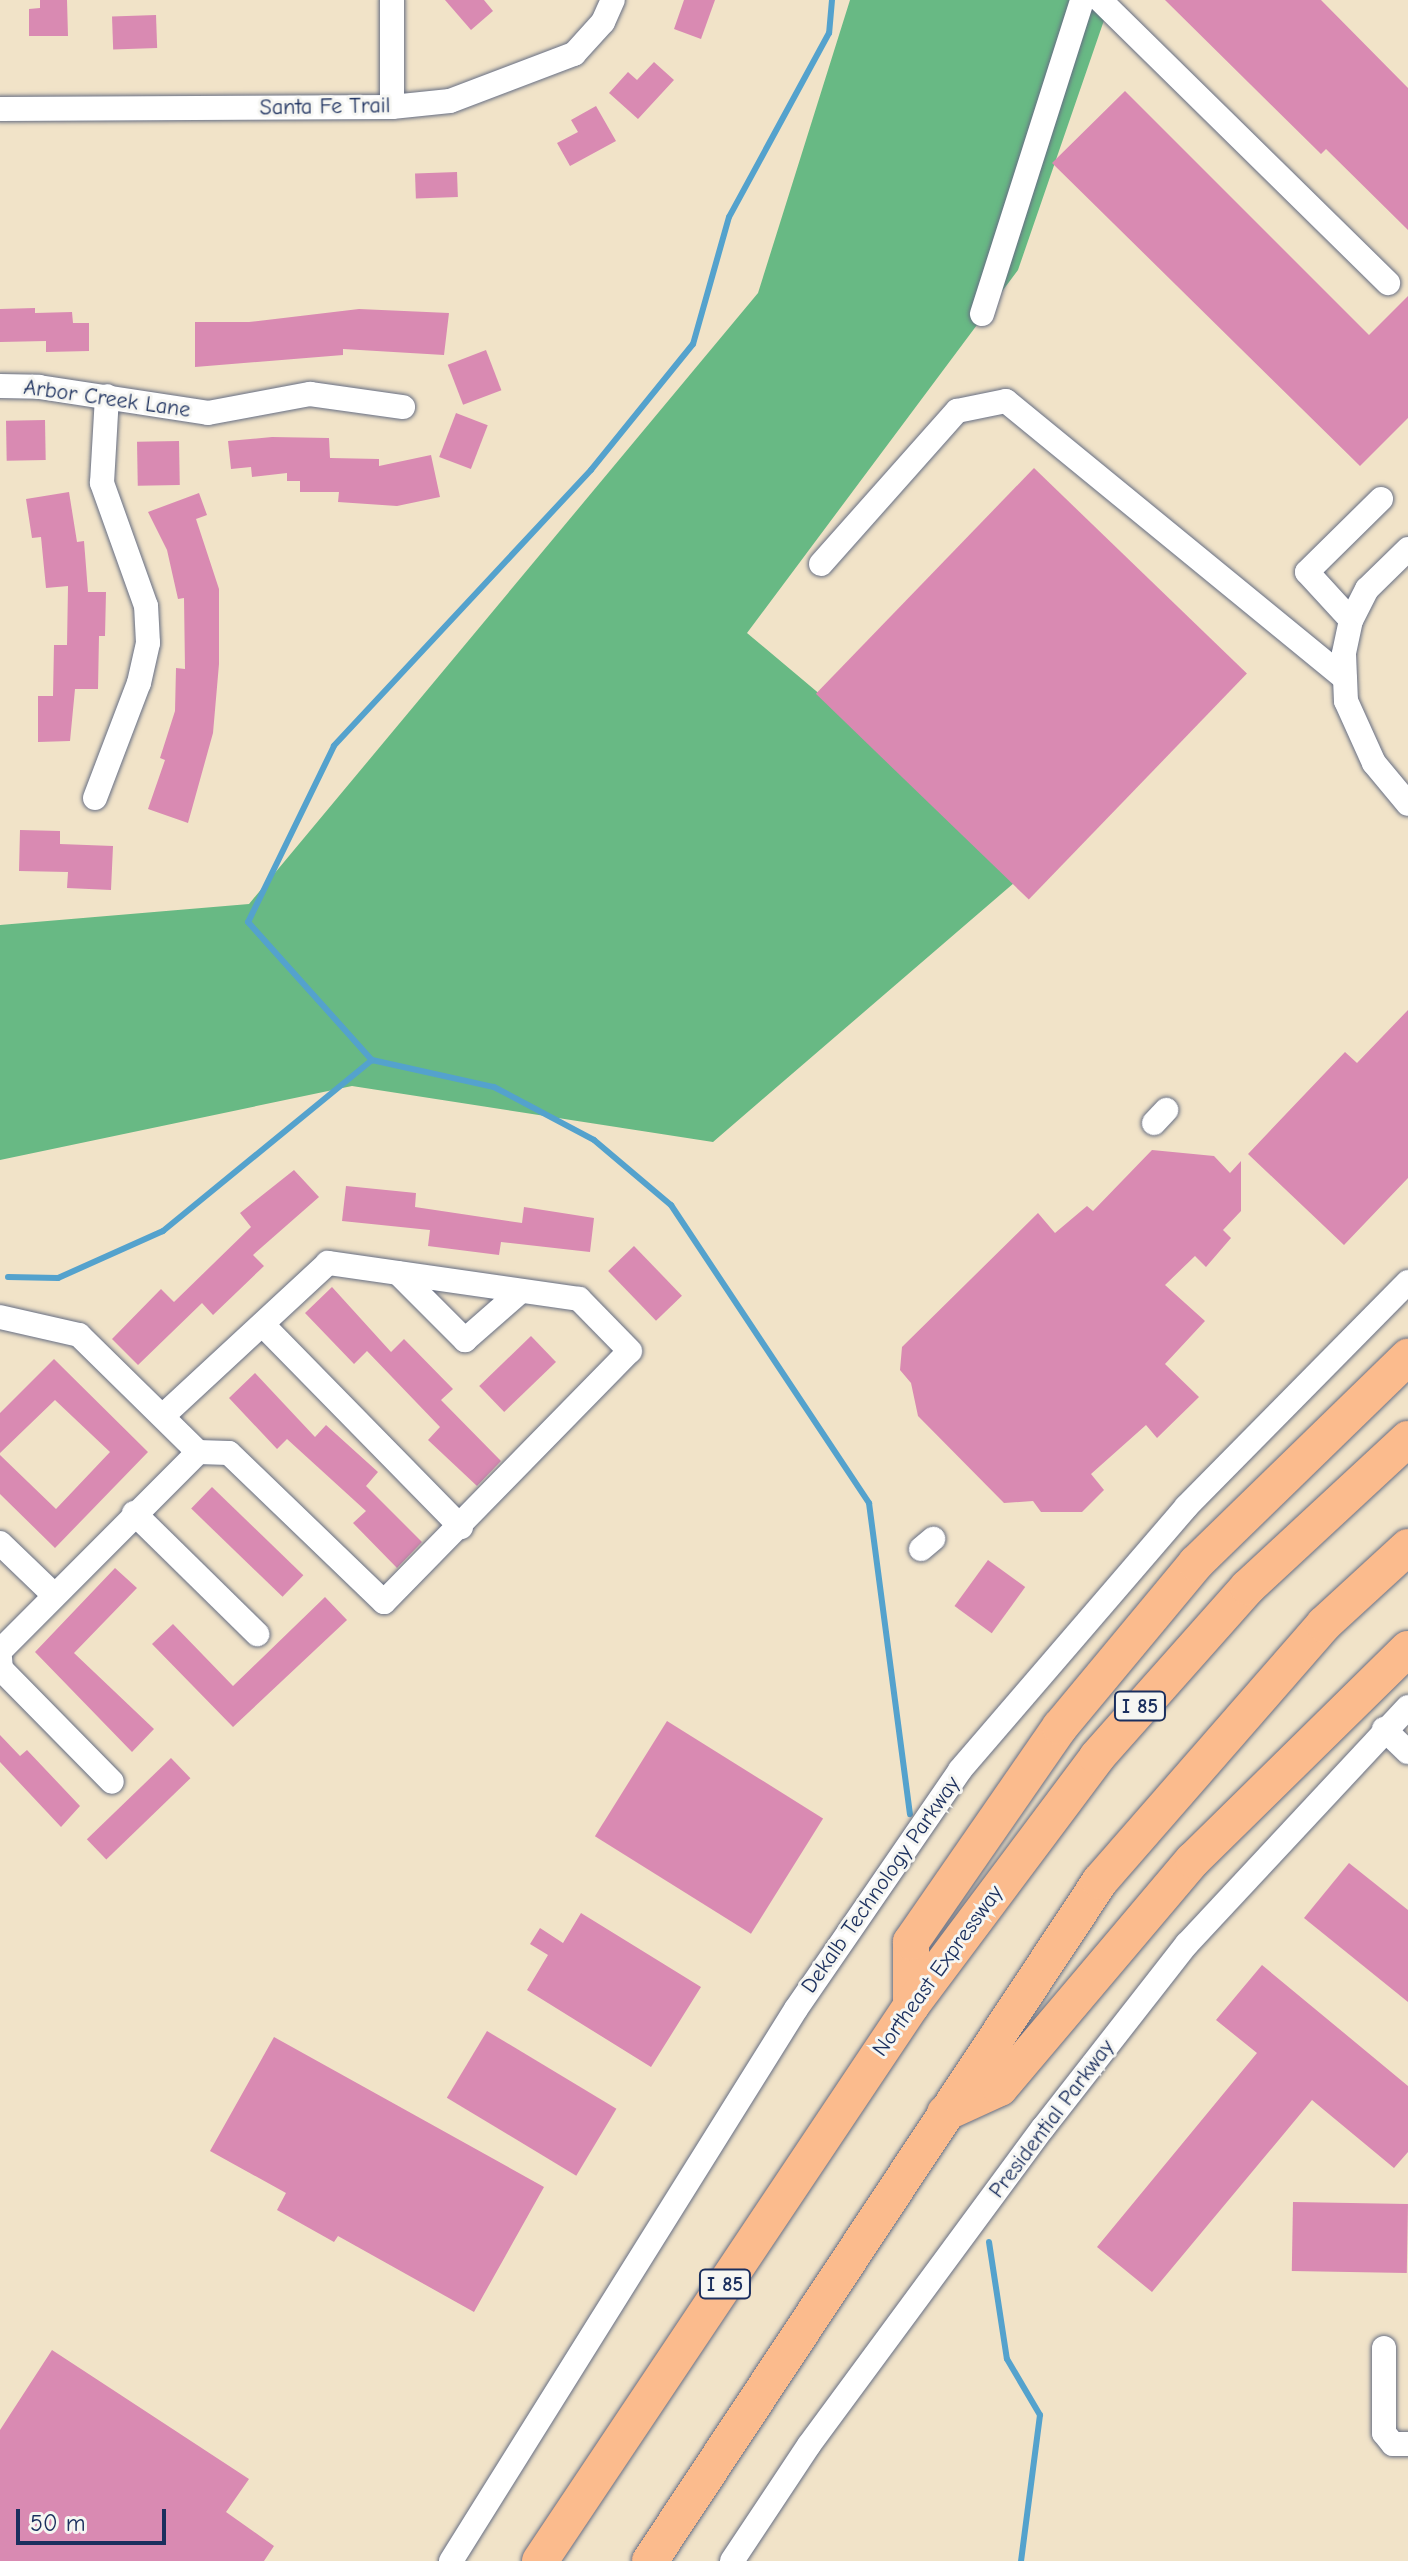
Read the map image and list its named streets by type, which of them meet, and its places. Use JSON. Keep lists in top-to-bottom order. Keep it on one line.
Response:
{"streets":{"highway":["I 85","Northeast Expressway"],"street":["Santa Fe Trail","Arbor Creek Lane","Dekalb Technology Parkway","Presidential Parkway"]},"scale_bar":"50 m"}
